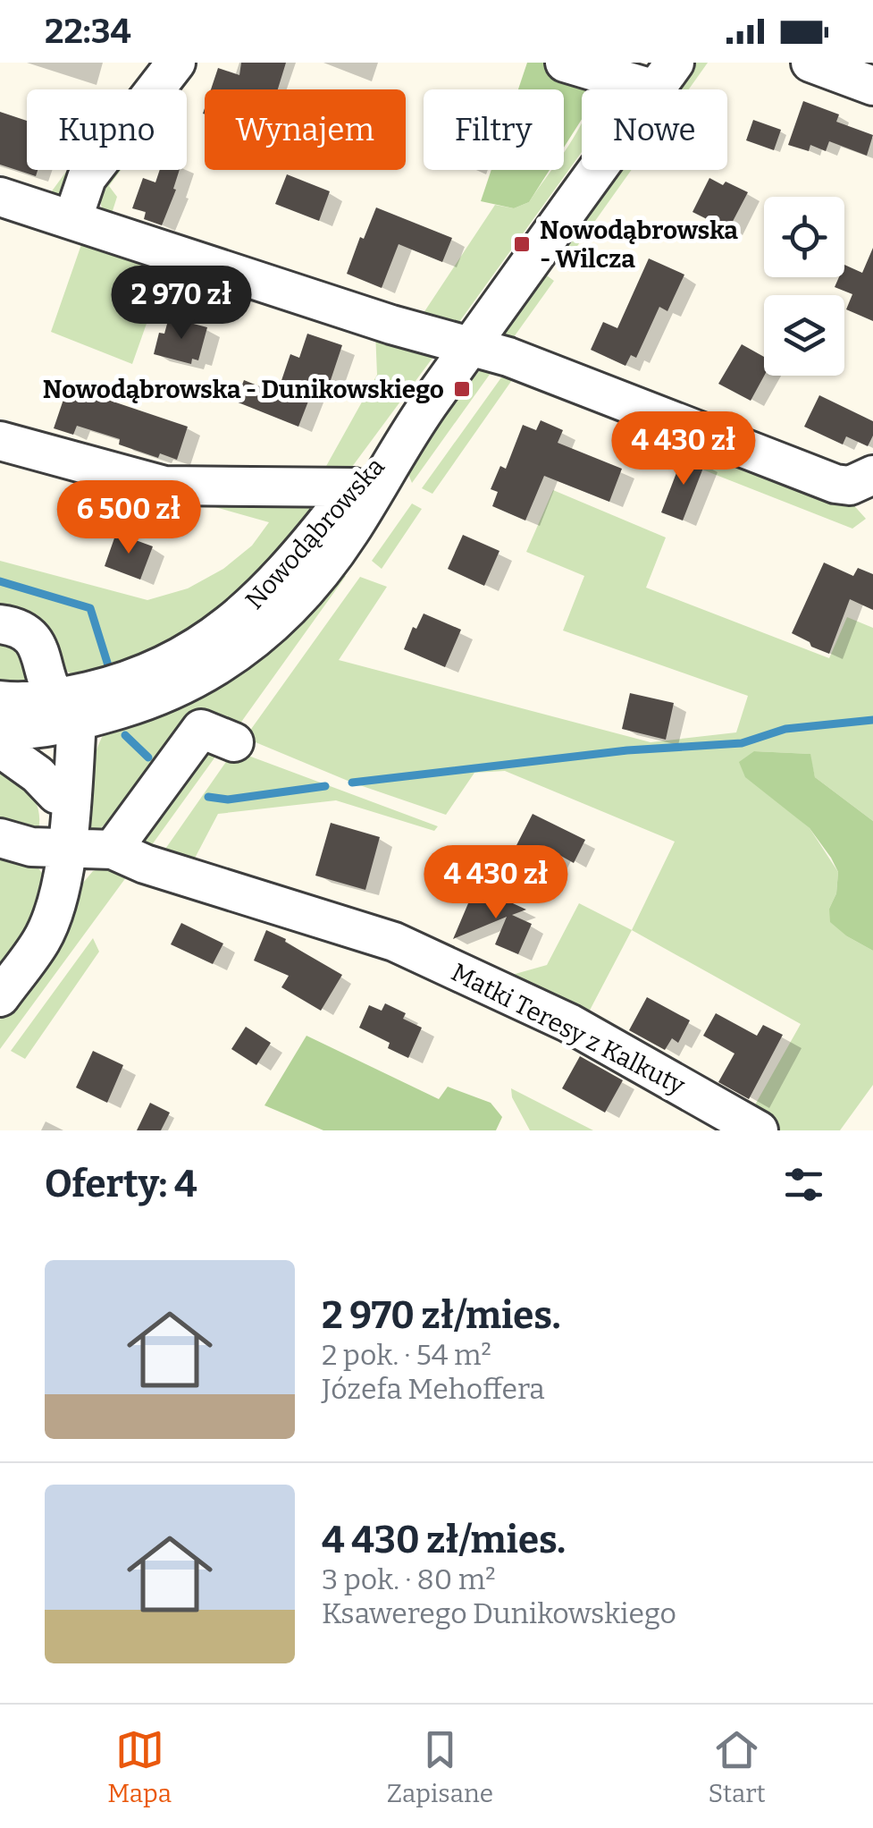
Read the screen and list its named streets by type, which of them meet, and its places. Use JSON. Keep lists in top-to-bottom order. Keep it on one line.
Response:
{"streets":{"street":["Nowodąbrowska","Matki Teresy z Kalkuty"]},"places":{"transit":["Nowodąbrowska - Wilcza","Nowodąbrowska - Dunikowskiego"]},"page":{"status":"22:34","chip":["Kupno","Wynajem","Filtry","Nowe"],"price":["2 970 zł","4 430 zł","6 500 zł","4 430 zł"],"heading":"Oferty: 4","list":[{"name":"2 970 zł/mies.","note":"2 pok. · 54 m² · Józefa Mehoffera"},{"name":"4 430 zł/mies.","note":"3 pok. · 80 m² · Ksawerego Dunikowskiego"}],"tabs":["Mapa","Zapisane","Start"]}}
